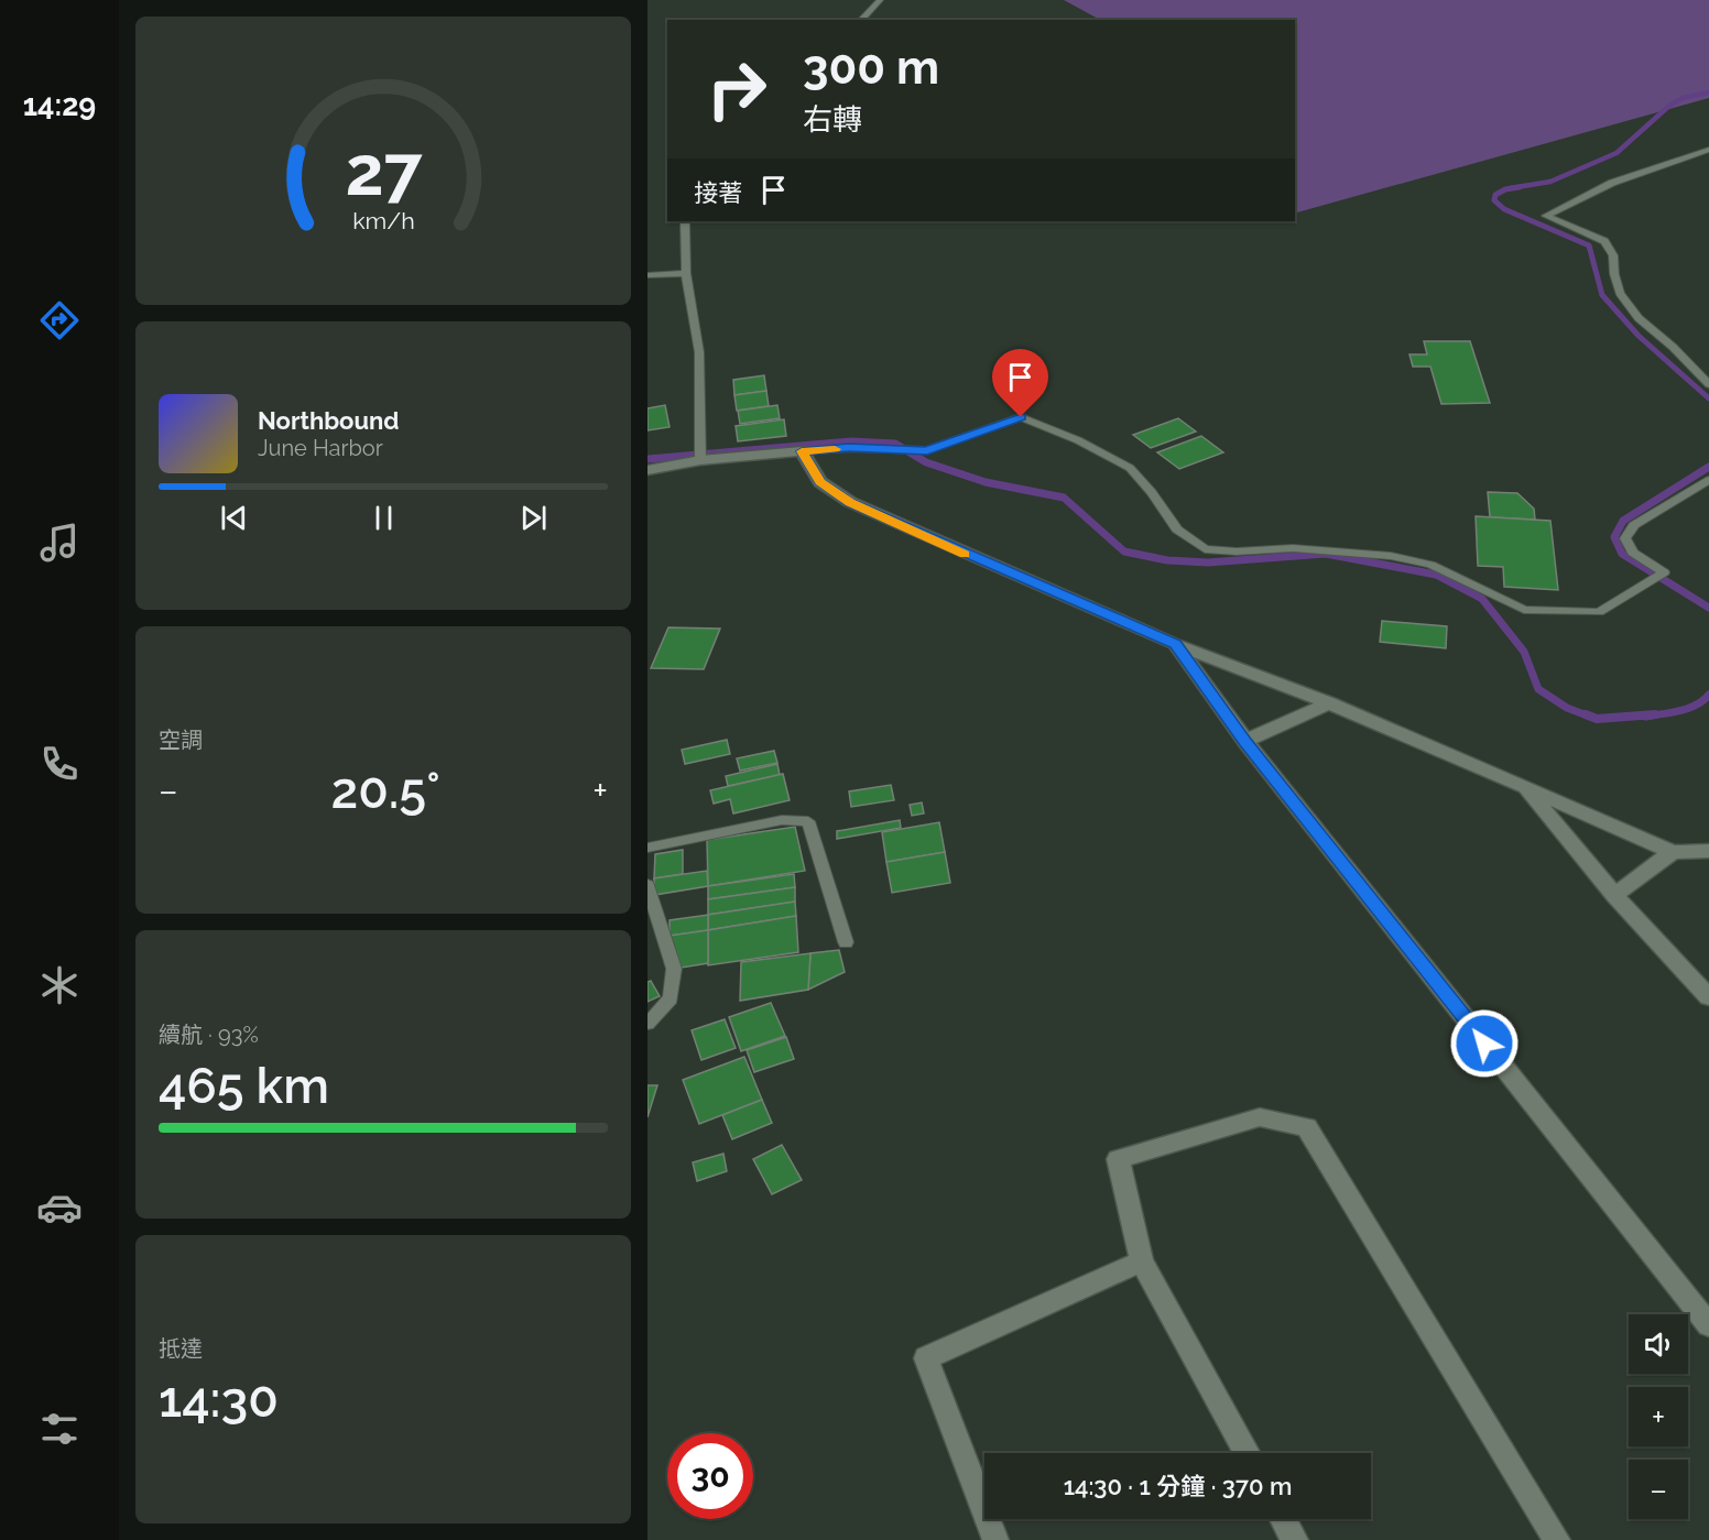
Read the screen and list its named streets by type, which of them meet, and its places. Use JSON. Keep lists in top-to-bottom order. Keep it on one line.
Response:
{"page":{"tabs":"14:29","turn":["300 m","右轉"],"then":"接著","song":["Northbound","June Harbor"],"tile":["空調",["續航 · 93%","465 km"],["抵達","14:30"]],"heat":["−","20.5°","+"],"map_buttons":["+","−"],"limit":"30","trip":"14:30 · 1 分鐘 · 370 m","gauge":["27","km/h"]}}
